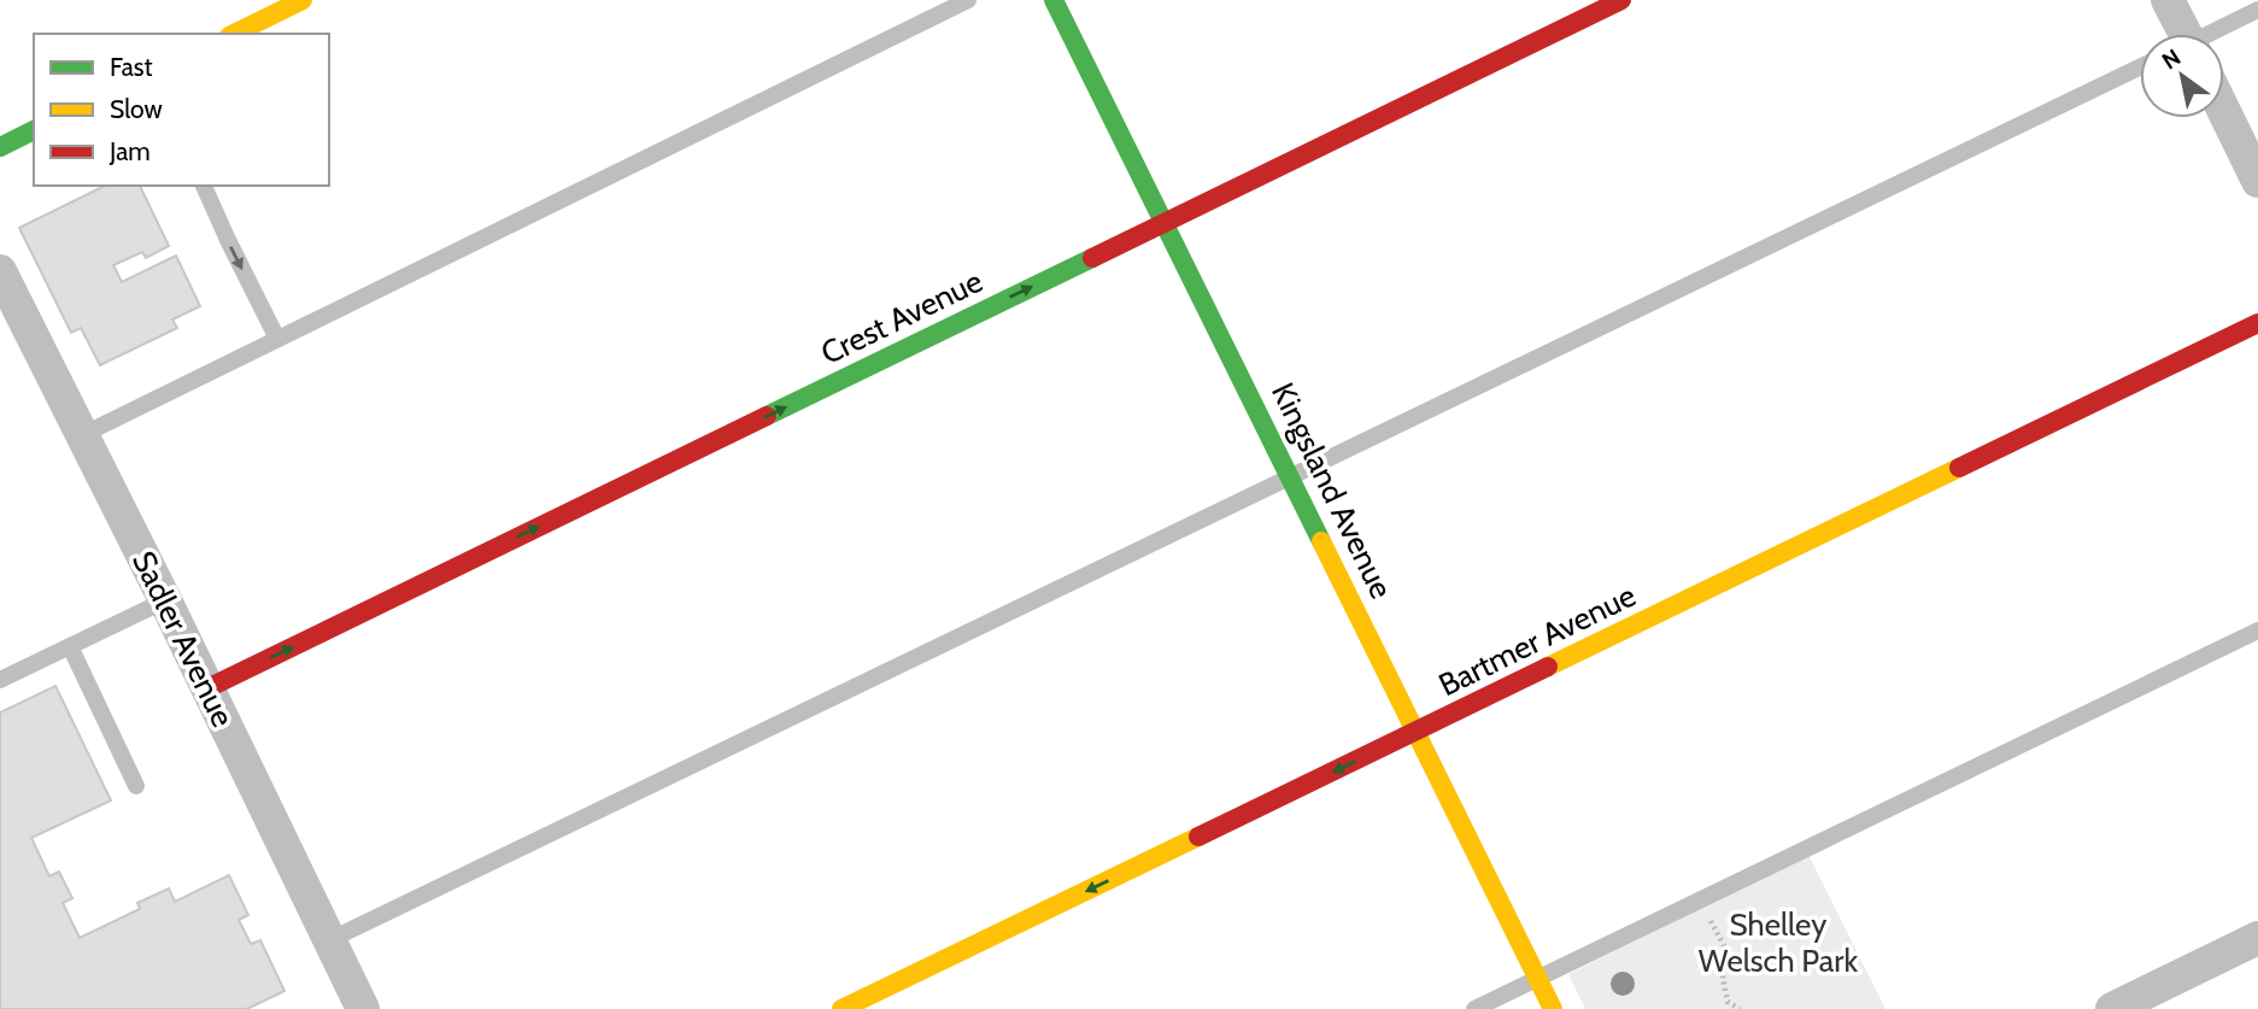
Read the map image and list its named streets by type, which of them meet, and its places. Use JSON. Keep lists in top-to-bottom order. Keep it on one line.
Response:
{"streets":{"street":["Crest Avenue","Kingsland Avenue","Sadler Avenue","Bartmer Avenue"]},"crossings":[["Crest Avenue","Kingsland Avenue"],["Crest Avenue","Sadler Avenue"],["Kingsland Avenue","Bartmer Avenue"]],"one_way":["Crest Avenue","Bartmer Avenue"],"parks":["Shelley Welsch Park"],"legend":["Fast","Slow","Jam"],"north":"top left"}
